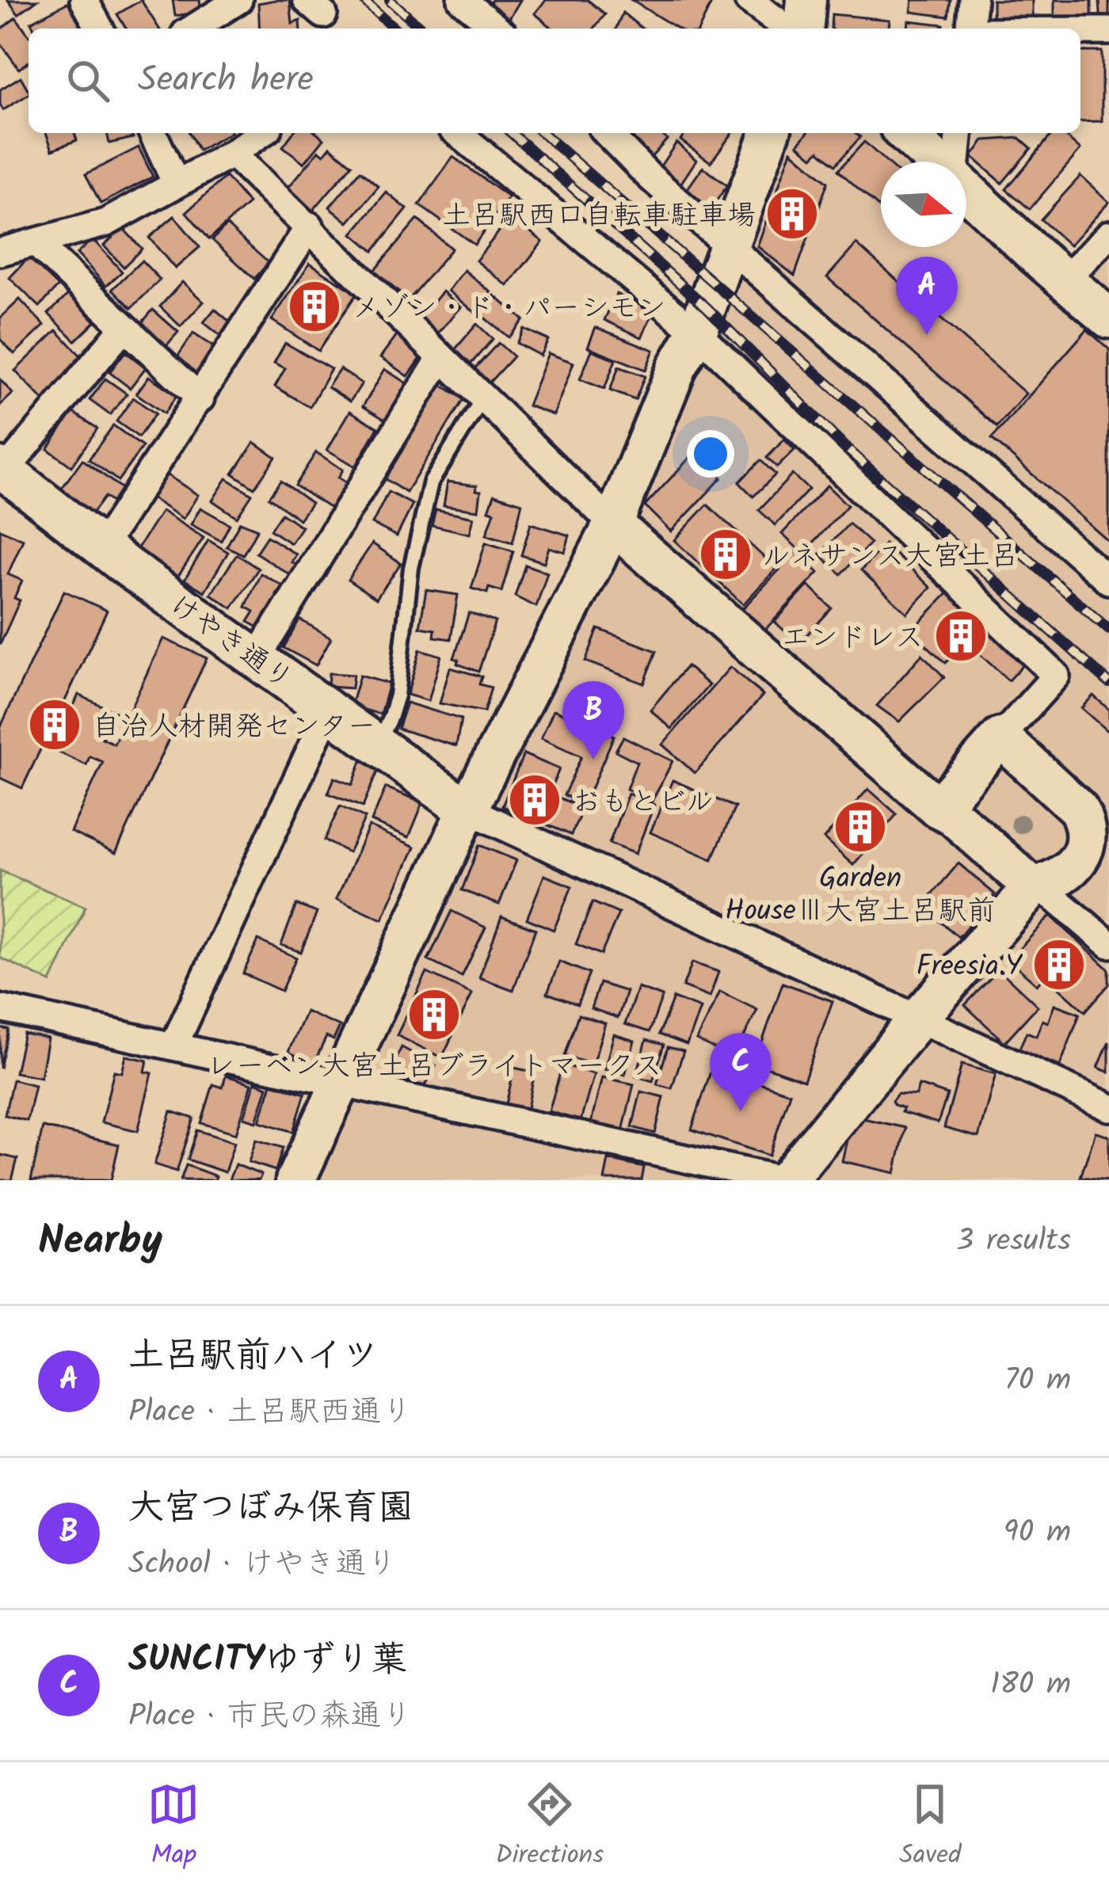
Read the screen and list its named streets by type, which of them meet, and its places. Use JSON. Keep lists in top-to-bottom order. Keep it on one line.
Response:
{"streets":{"street":["けやき通り"]},"places":{"building":["土呂駅西口自転車駐車場","メゾン・ド・パーシモン","ルネサンス大宮土呂","エンドレス","自治人材開発センター","おもとビル","Garden HouseⅢ大宮土呂駅前","Freesia.Y","レーベン大宮土呂ブライトマークス"]},"north":"right","page":{"search":"Search here","pins":["A","B","C"],"heading":["Nearby","3 results"],"list":[{"mark":"A","name":"土呂駅前ハイツ","note":"Place · 土呂駅西通り","value":"70 m"},{"mark":"B","name":"大宮つぼみ保育園","note":"School · けやき通り","value":"90 m"},{"mark":"C","name":"SUNCITYゆずり葉","note":"Place · 市民の森通り","value":"180 m"}],"nav":["Map","Directions","Saved"]}}
